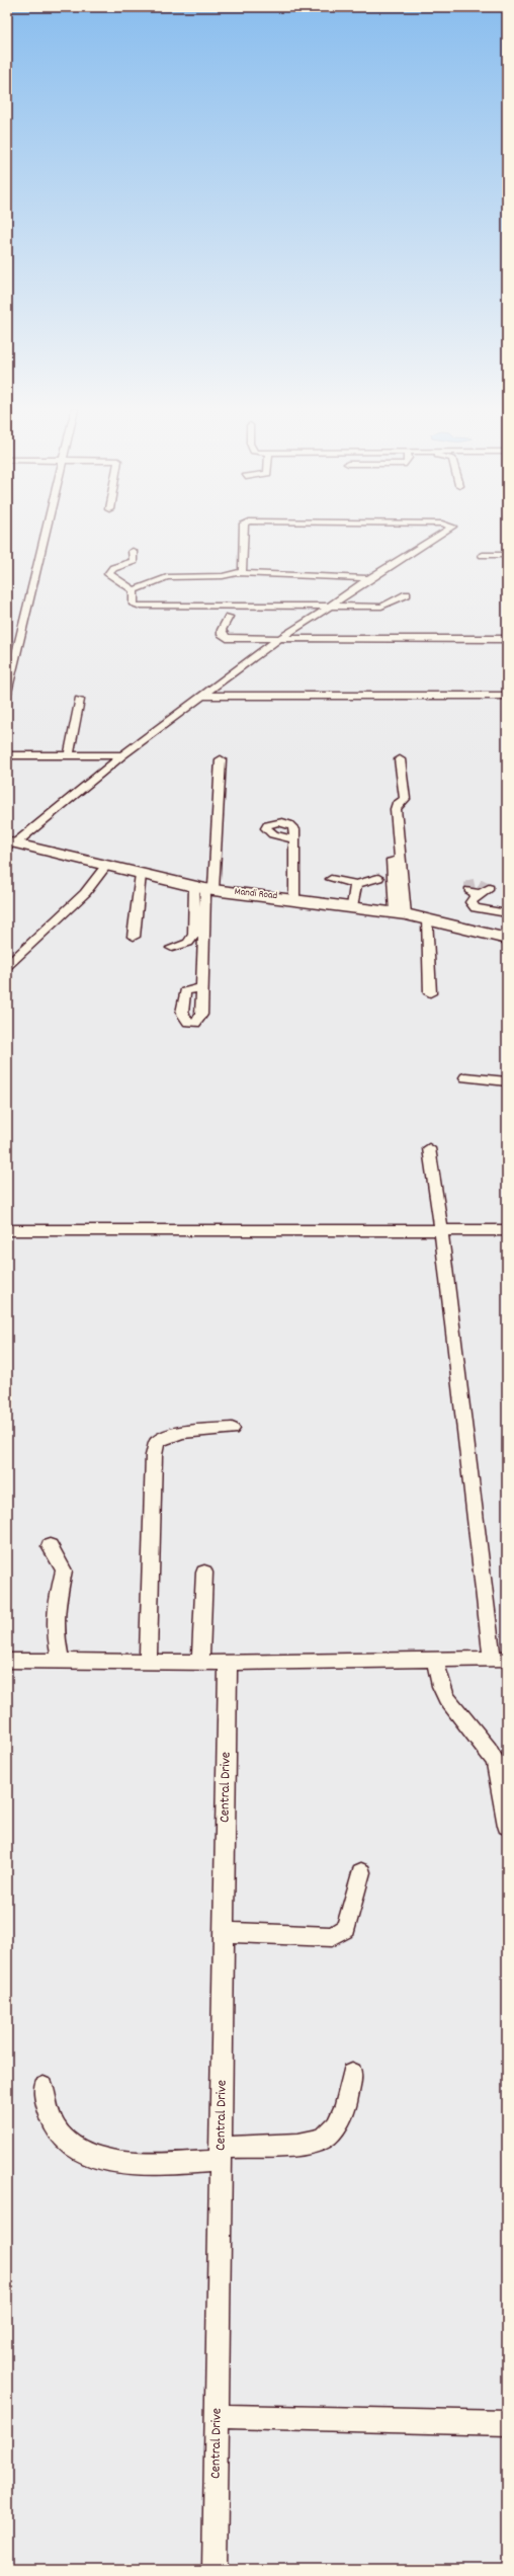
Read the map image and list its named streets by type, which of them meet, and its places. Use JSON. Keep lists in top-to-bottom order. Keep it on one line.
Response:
{"streets":{"street":["Mandi Road","Central Drive"]}}
